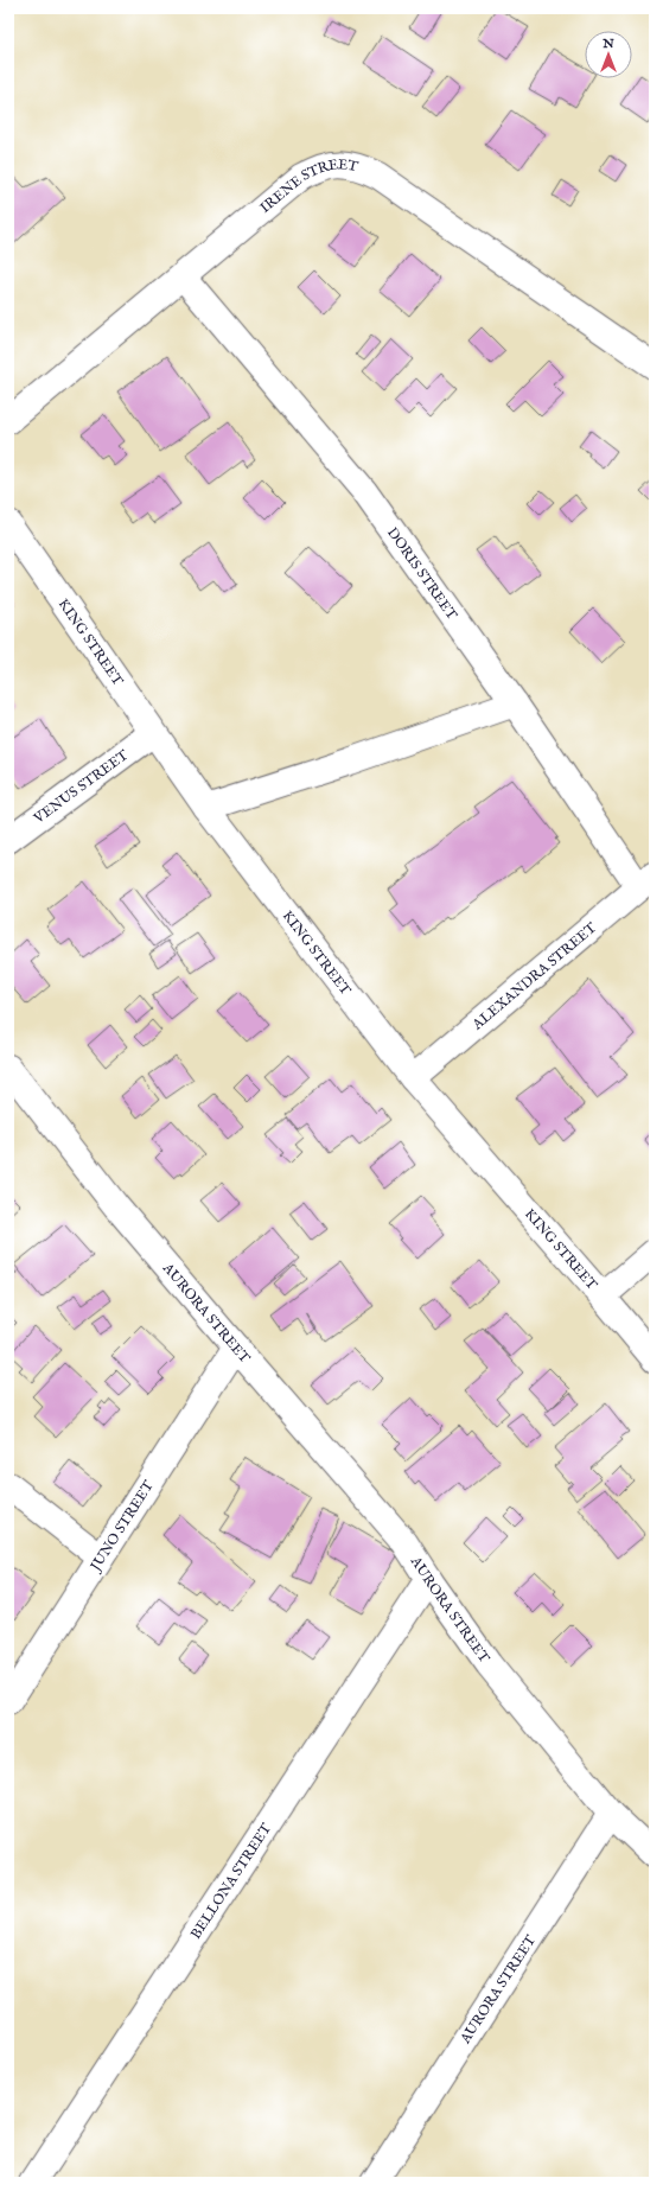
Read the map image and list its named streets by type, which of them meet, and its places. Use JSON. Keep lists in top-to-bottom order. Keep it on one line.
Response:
{"streets":{"street":["IRENE STREET","DORIS STREET","KING STREET","VENUS STREET","ALEXANDRA STREET","AURORA STREET","JUNO STREET","BELLONA STREET"]},"crossings":[["IRENE STREET","DORIS STREET"],["DORIS STREET","ALEXANDRA STREET"],["KING STREET","VENUS STREET"],["KING STREET","ALEXANDRA STREET"],["AURORA STREET","JUNO STREET"],["AURORA STREET","BELLONA STREET"]],"north":"top"}
